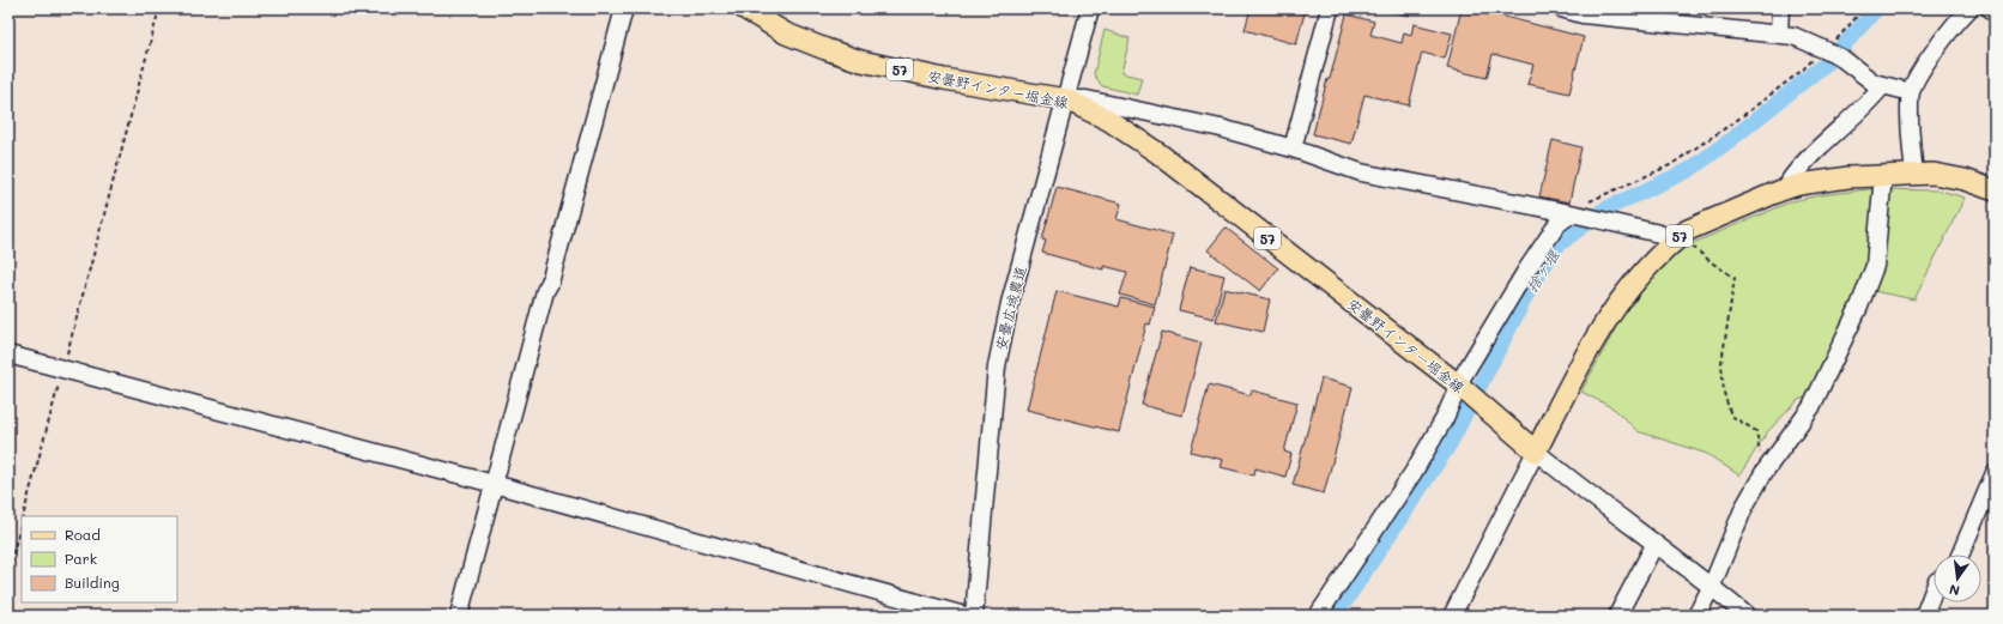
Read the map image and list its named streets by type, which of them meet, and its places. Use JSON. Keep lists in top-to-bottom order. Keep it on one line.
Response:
{"streets":{"main road":["57","安曇野インター堀金線"],"street":["安曇広域農道"]},"crossings":[["57","安曇野インター堀金線"],["安曇野インター堀金線","安曇広域農道"]],"water":["捨ヶ堰"],"legend":["Road","Park","Building"],"north":"bottom"}
